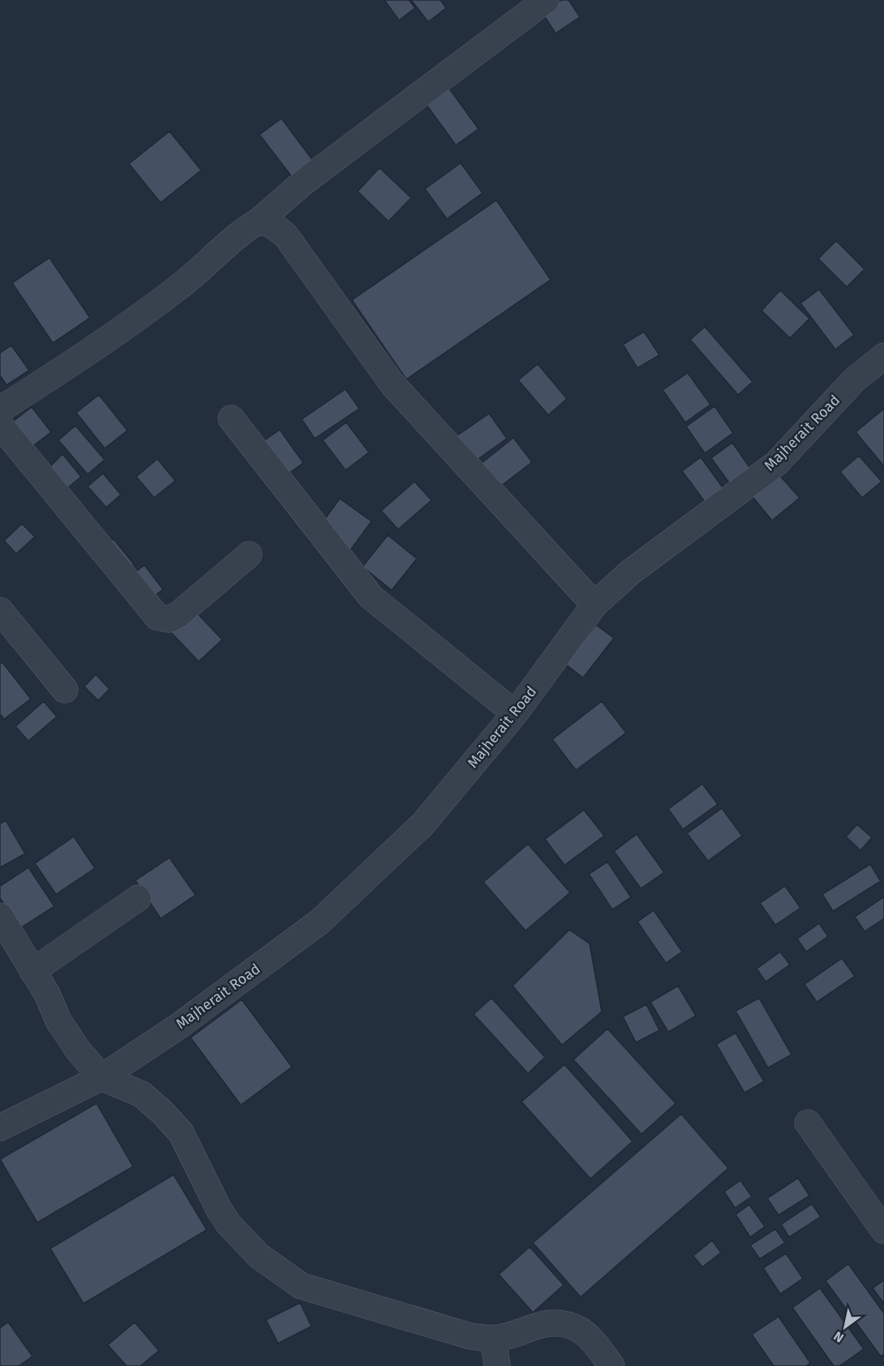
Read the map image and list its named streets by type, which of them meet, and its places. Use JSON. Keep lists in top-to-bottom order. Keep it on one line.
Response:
{"streets":{"street":["Majherait Road"]},"north":"bottom left"}
